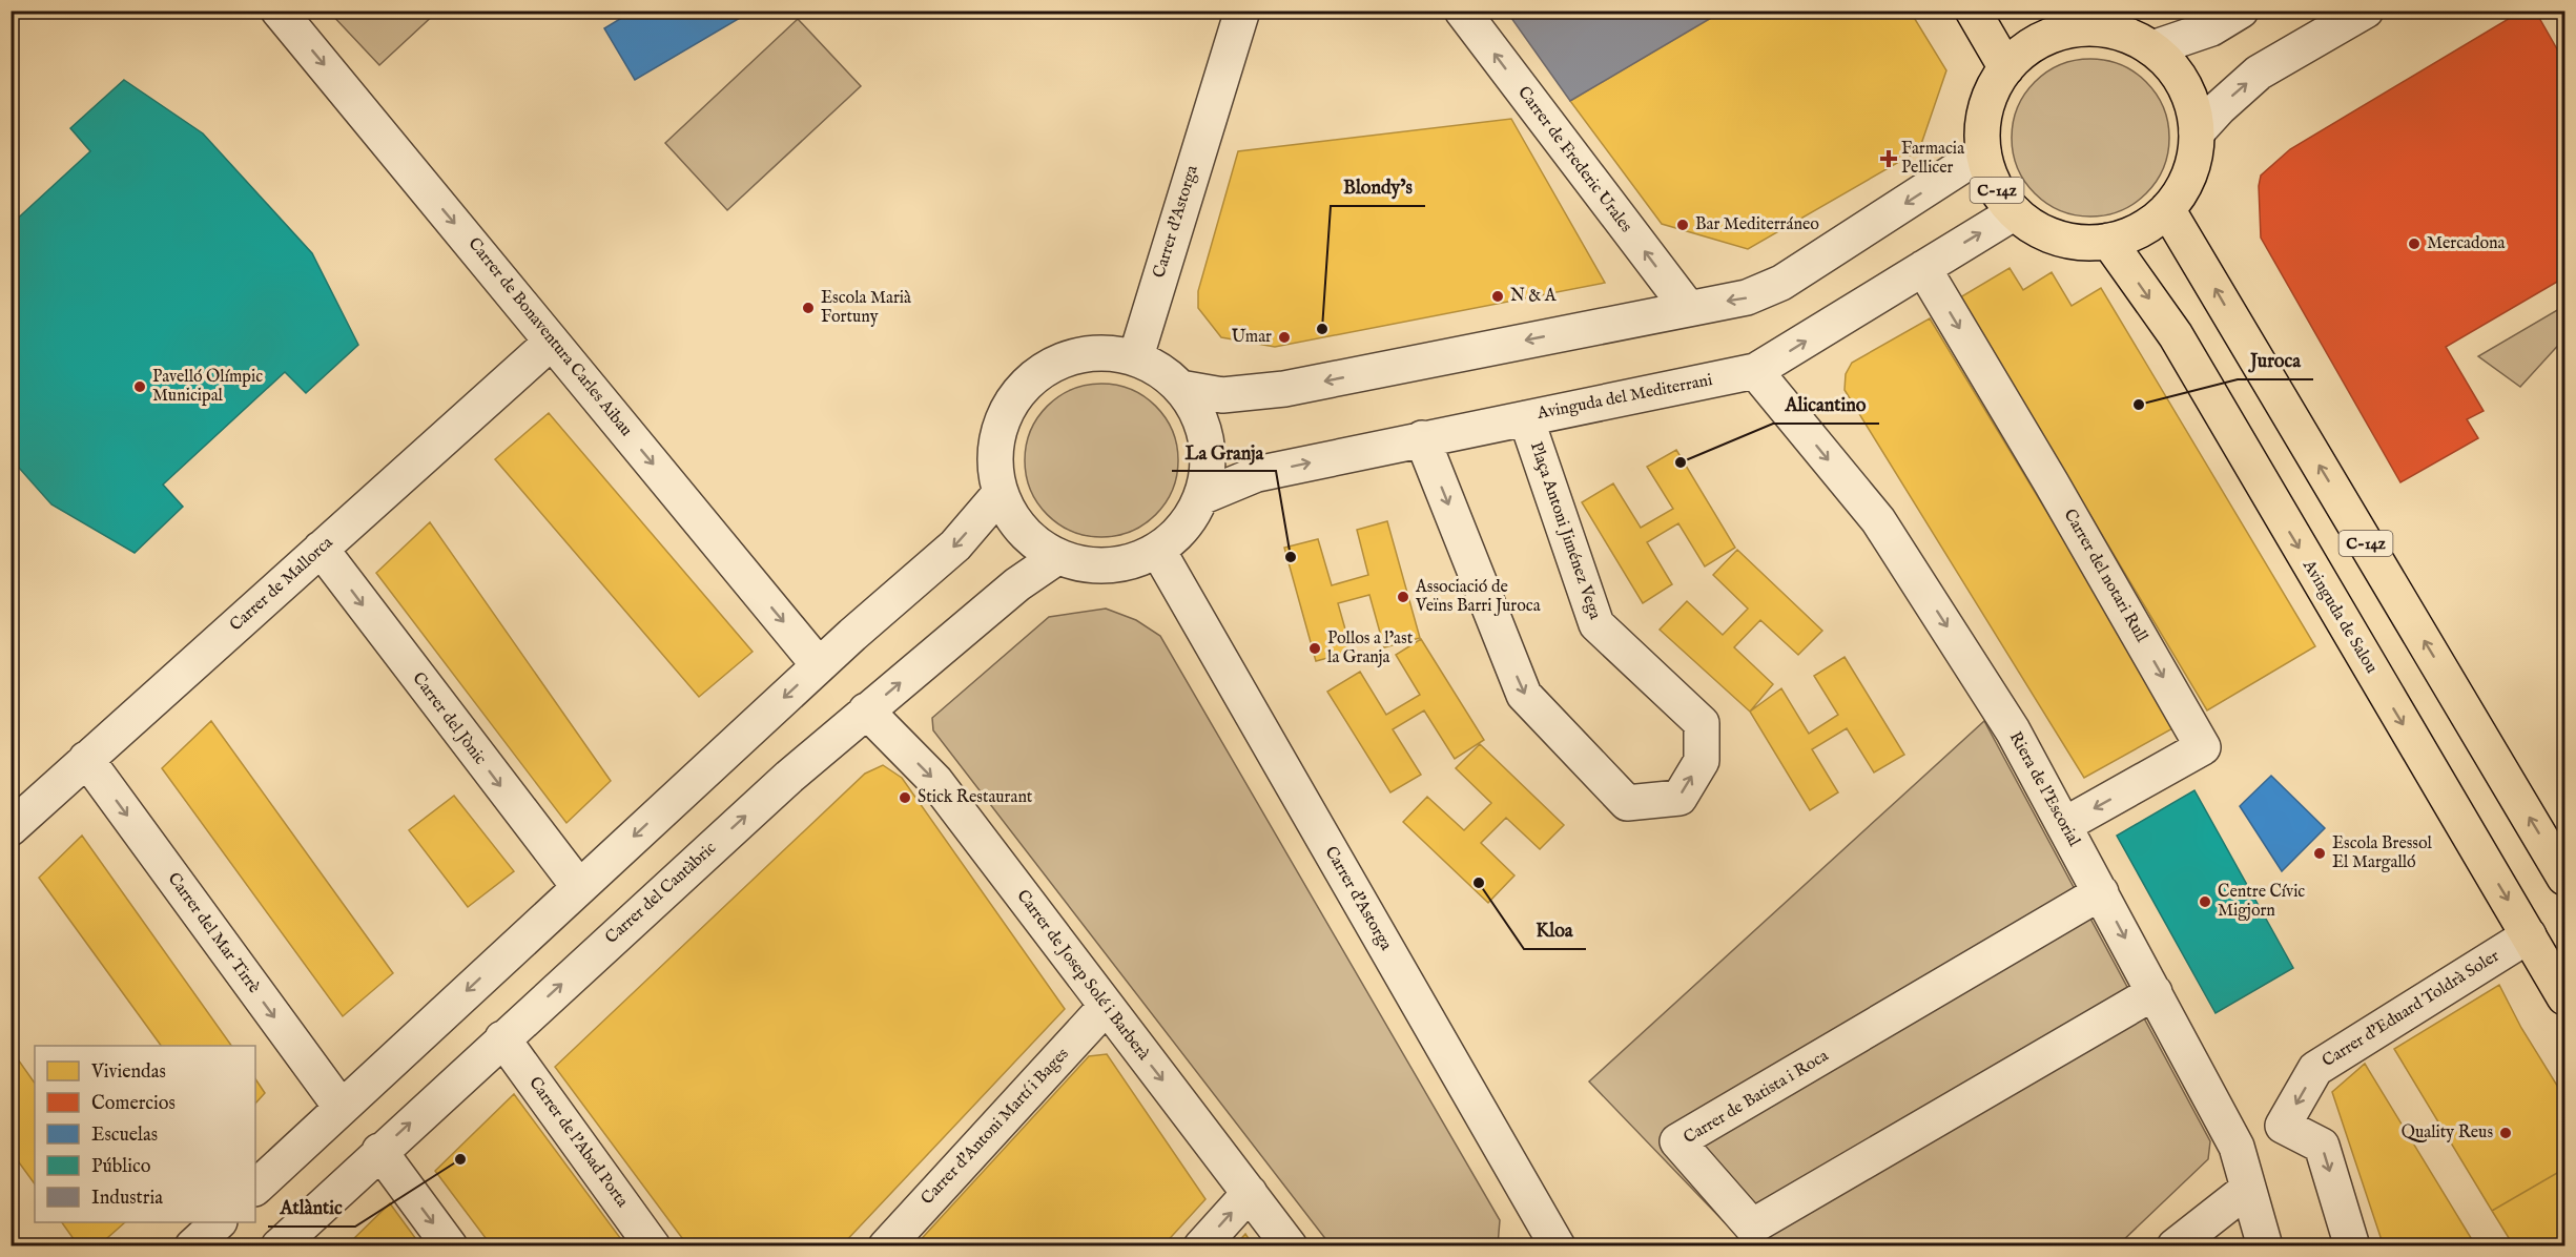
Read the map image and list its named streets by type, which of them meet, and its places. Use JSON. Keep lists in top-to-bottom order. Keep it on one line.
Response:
{"streets":{"main road":["C-14z","Avinguda de Salou"],"street":["Carrer de Frederic Urales","Carrer d'Astorga","Carrer de Bonaventura Carles Aibau","Avinguda del Mediterrani","Plaça Antoni Jiménez Vega","Carrer del notari Rull","Carrer de Mallorca","Carrer del Jònic","Riera de l'Escorial","Carrer del Cantàbric","Carrer del Mar Tirrè","Carrer de Josep Solé i Barberà","Carrer d'Eduard Toldrà Soler","Carrer de Batista i Roca","Carrer d'Antoni Martí i Bages","Carrer de l'Abad Porta"]},"crossings":[["C-14z","Avinguda del Mediterrani"],["C-14z","Avinguda de Salou"],["Carrer d'Astorga","Avinguda del Mediterrani"],["Carrer d'Astorga","Carrer del Cantàbric"],["Carrer de Bonaventura Carles Aibau","Carrer de Mallorca"],["Avinguda del Mediterrani","Plaça Antoni Jiménez Vega"],["Avinguda del Mediterrani","Carrer del notari Rull"],["Avinguda del Mediterrani","Avinguda de Salou"],["Avinguda del Mediterrani","Riera de l'Escorial"],["Avinguda del Mediterrani","Carrer del Cantàbric"],["Carrer del notari Rull","Riera de l'Escorial"],["Carrer de Mallorca","Carrer del Jònic"],["Carrer de Mallorca","Carrer del Mar Tirrè"],["Avinguda de Salou","Carrer d'Eduard Toldrà Soler"],["Riera de l'Escorial","Carrer de Batista i Roca"],["Carrer del Cantàbric","Carrer de Josep Solé i Barberà"],["Carrer del Cantàbric","Carrer de l'Abad Porta"],["Carrer de Josep Solé i Barberà","Carrer d'Antoni Martí i Bages"]],"one_way":["Carrer de Frederic Urales","Carrer de Bonaventura Carles Aibau","Carrer del notari Rull","Carrer del Jònic","Riera de l'Escorial","Carrer del Mar Tirrè","Carrer de Josep Solé i Barberà","Carrer d'Eduard Toldrà Soler"],"places":{"health":["Farmacia Pellicer"],"other":["Bar Mediterráneo","Mercadona","N & A","Escola Marià Fortuny","Blondy’s","Umar","Pavelló Olímpic Municipal","Juroca","Alicantino","La Granja","Associació de Veïns Barri Juroca","Pollos a l’ast la Granja","Stick Restaurant","Escola Bressol El Margalló","Kloa","Centre Cívic Migjorn","Quality Reus","Atlàntic"]},"legend":["Viviendas","Comercios","Escuelas","Público","Industria"]}
